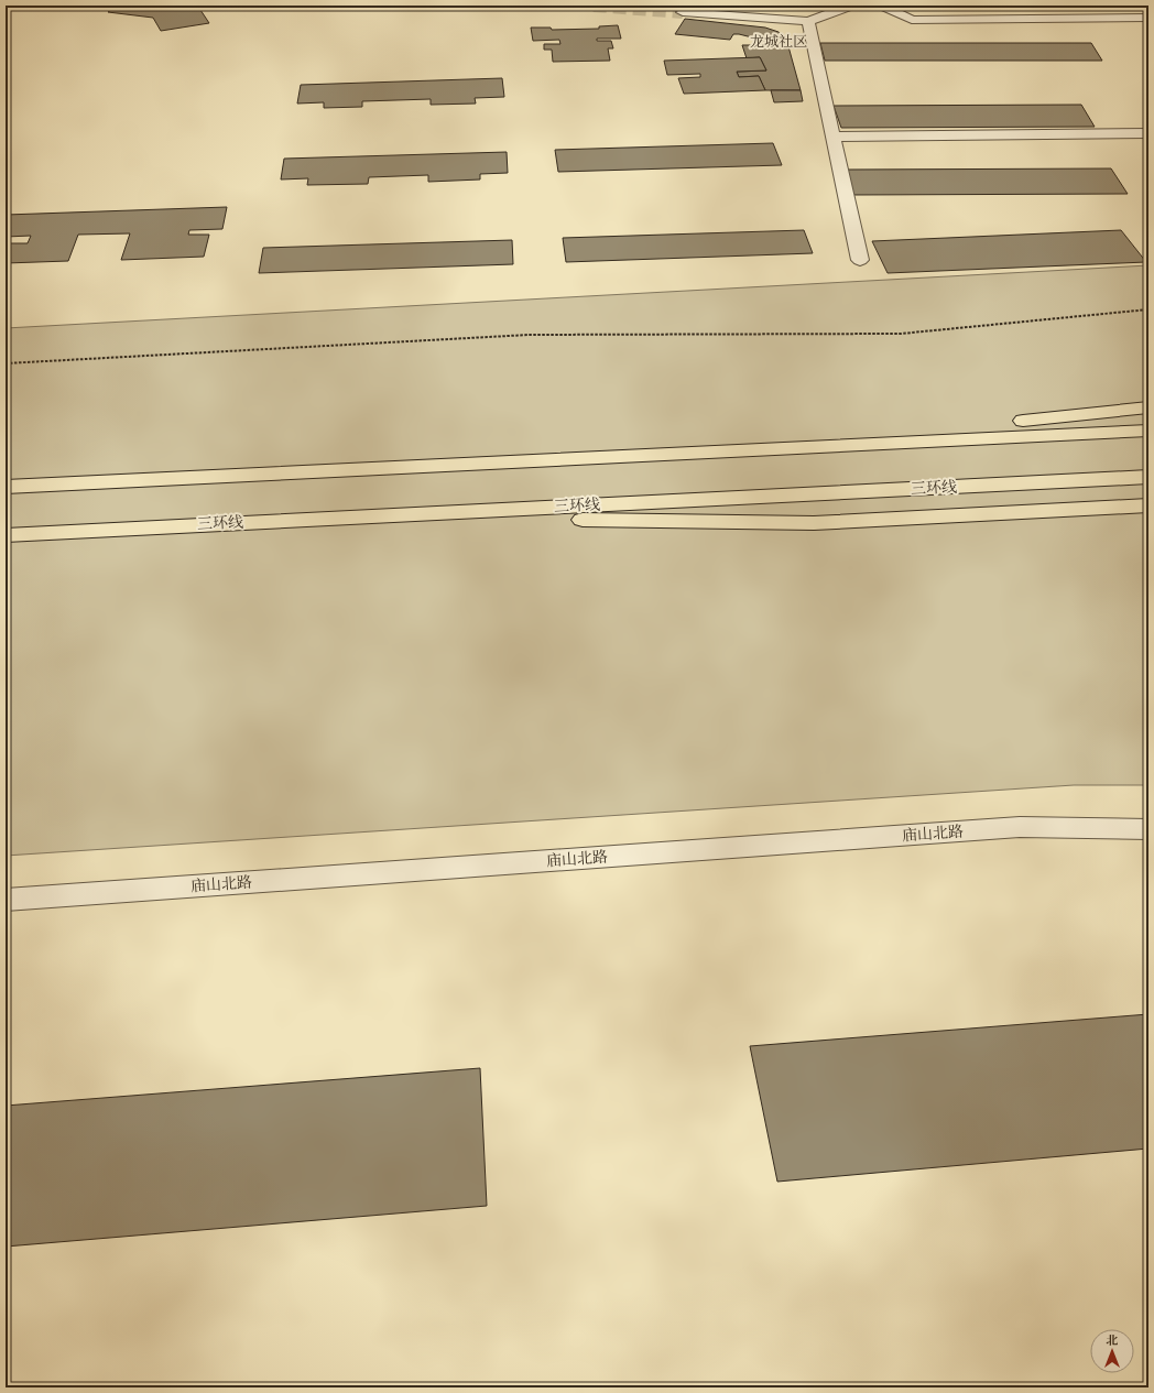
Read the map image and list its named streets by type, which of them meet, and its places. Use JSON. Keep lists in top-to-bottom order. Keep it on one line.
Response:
{"streets":{"highway":["三环线"],"street":["庙山北路"]},"districts":["龙城社区"],"north":"top"}
